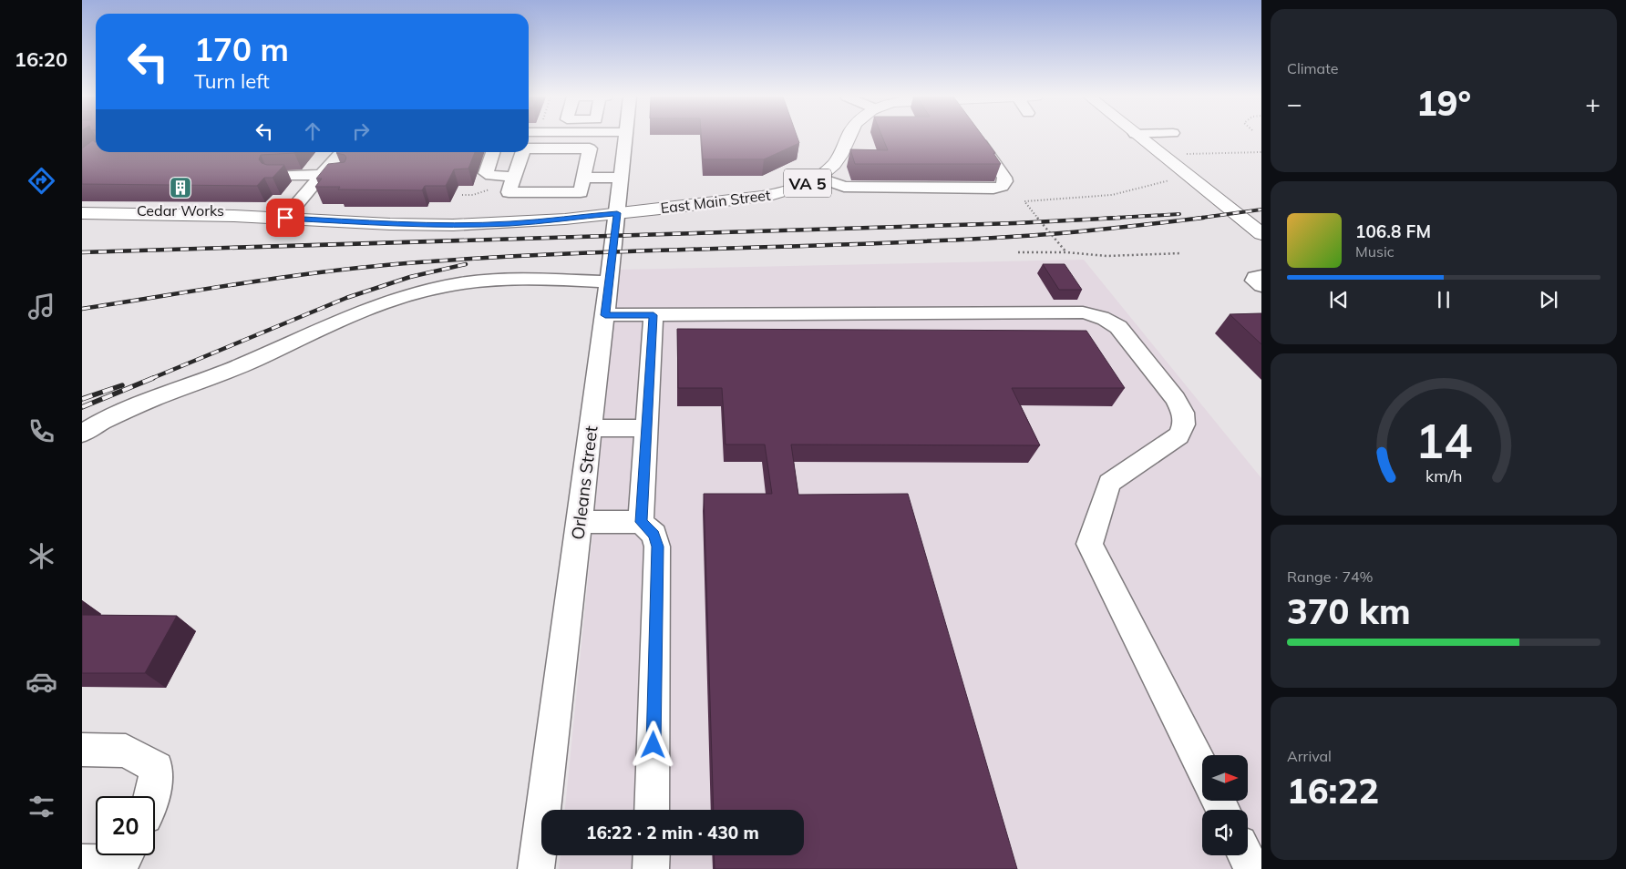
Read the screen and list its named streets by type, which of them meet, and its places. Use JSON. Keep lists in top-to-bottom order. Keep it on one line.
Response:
{"streets":{"main road":["VA 5","East Main Street"],"street":["Orleans Street"]},"crossings":[["VA 5","East Main Street"],["East Main Street","Orleans Street"]],"places":{"building":["Cedar Works"]},"north":"right","page":{"tabs":"16:20","tile":["Climate",["Range · 74%","370 km"],["Arrival","16:22"]],"turn":["170 m","Turn left"],"heat":["−","19°","+"],"song":["106.8 FM","Music"],"limit":"20","trip":"16:22 · 2 min · 430 m","gauge":["14","km/h"]}}
